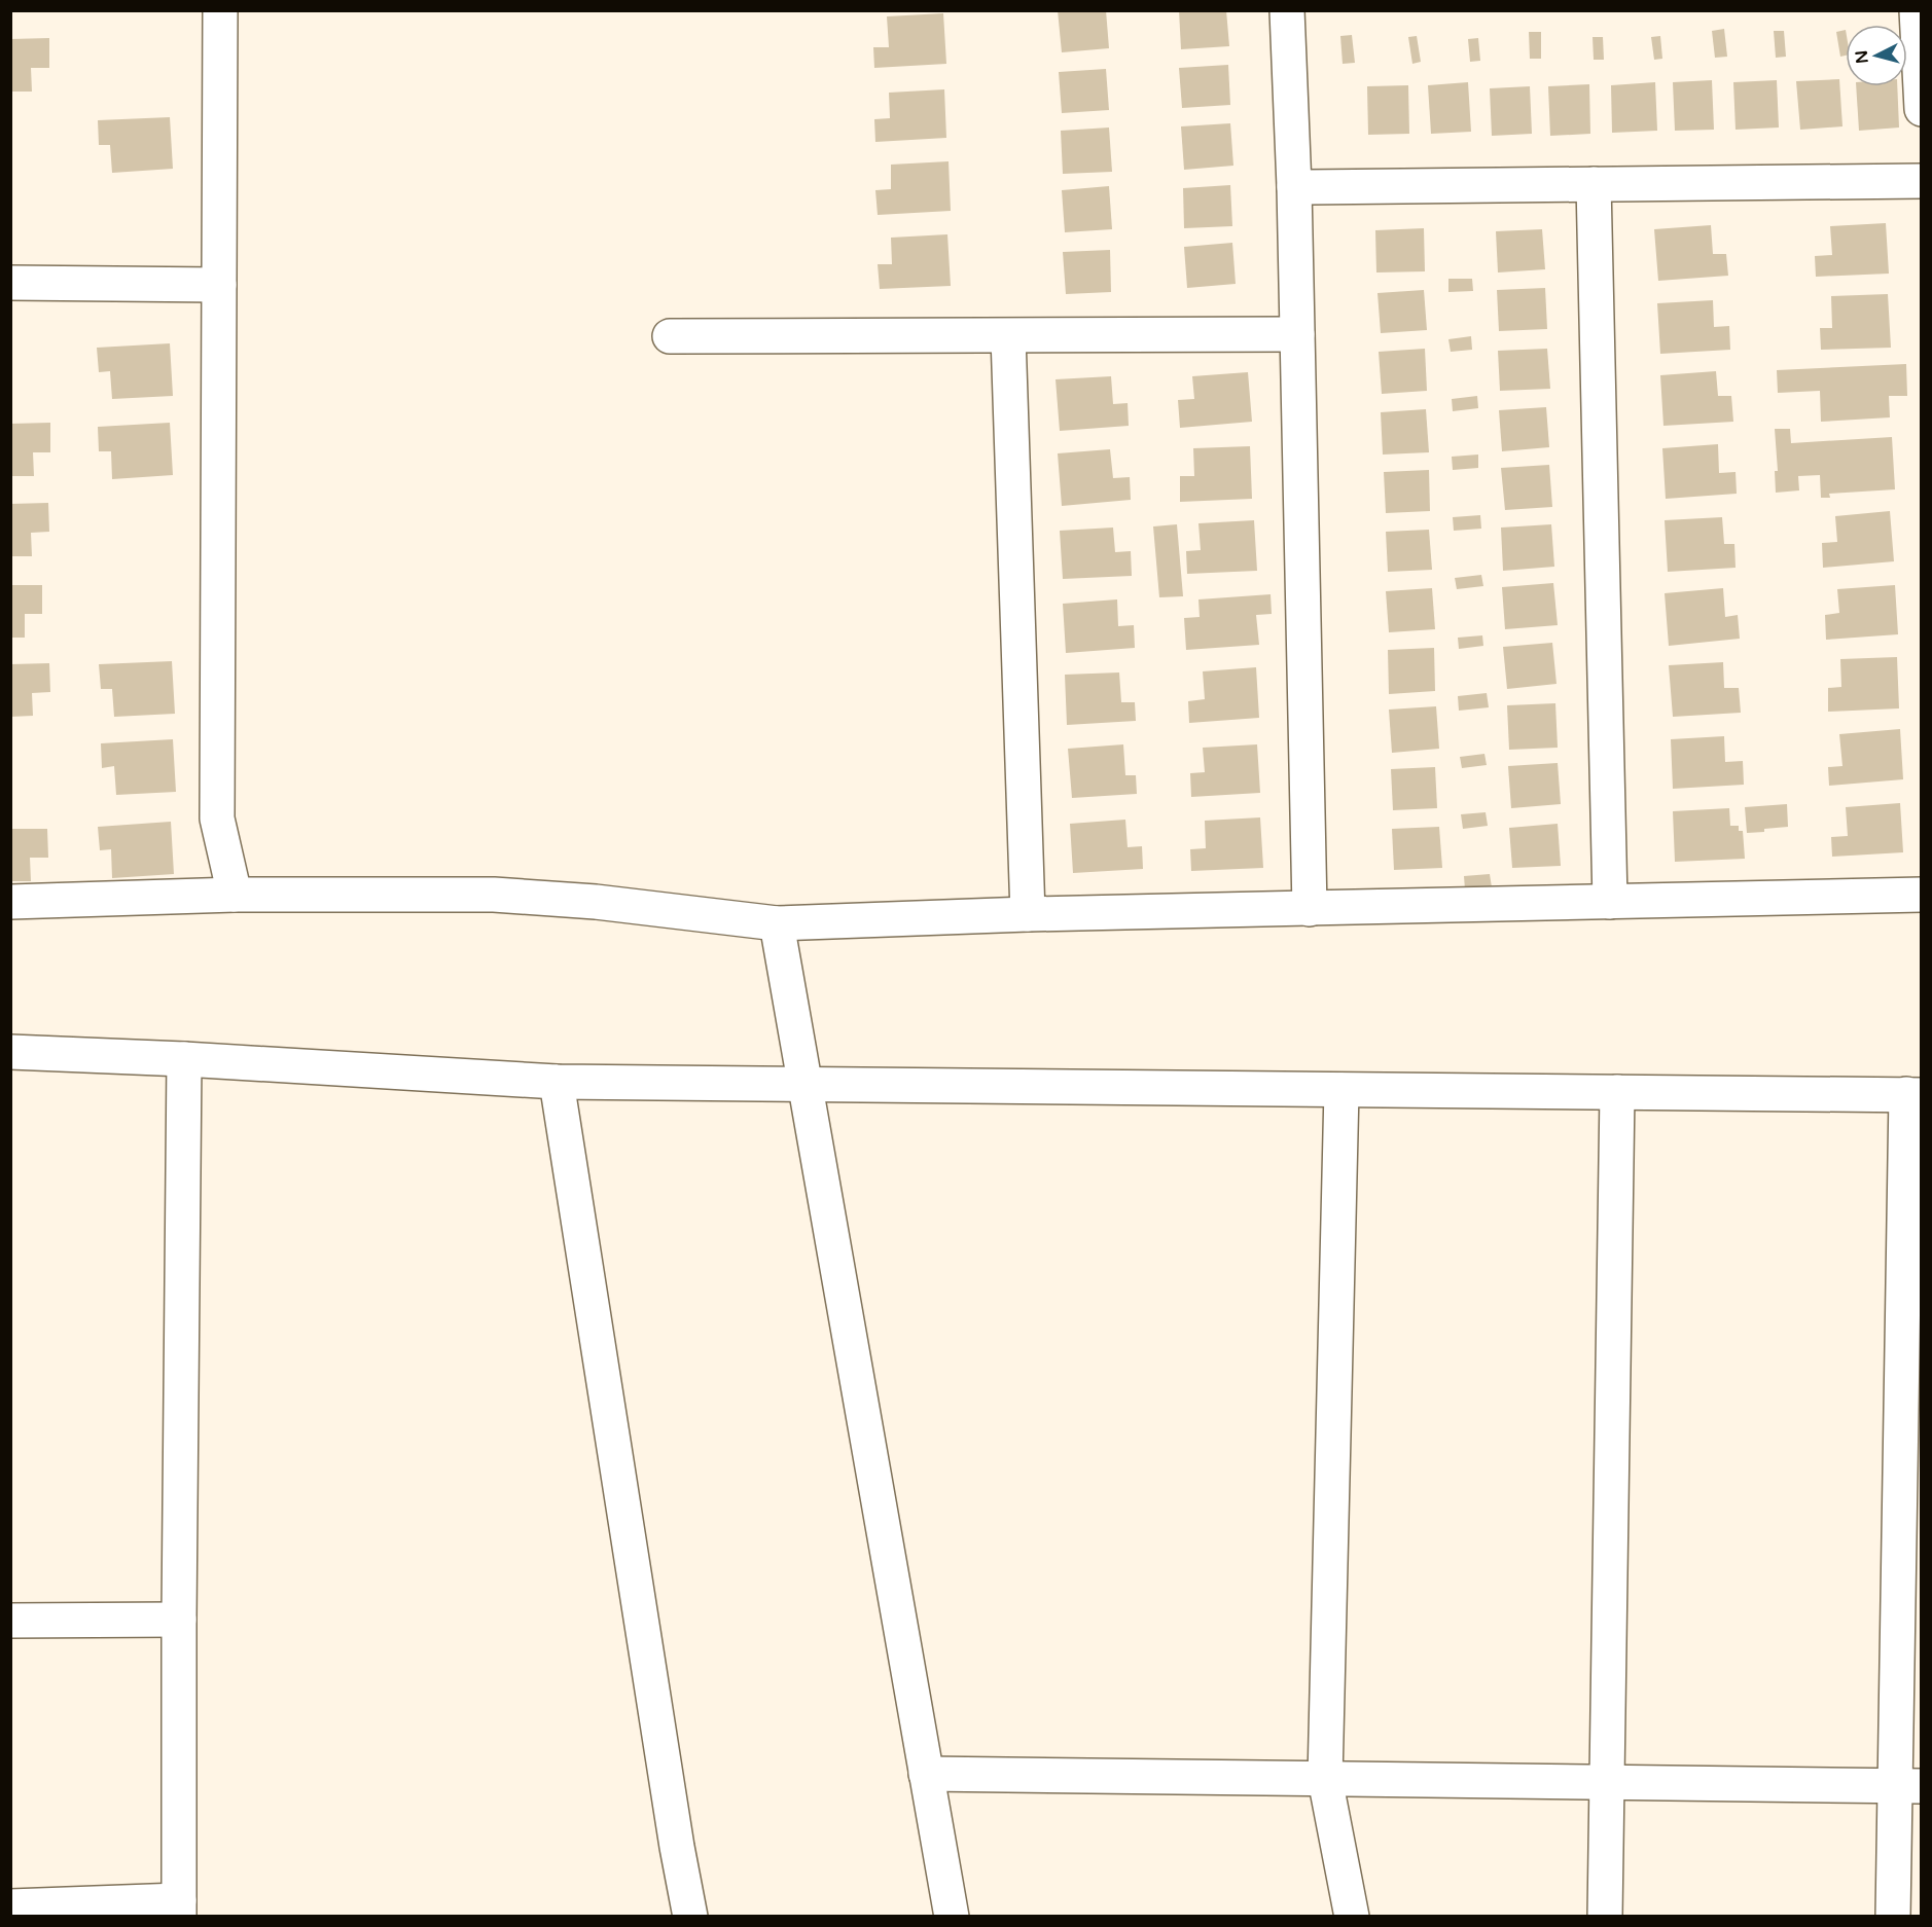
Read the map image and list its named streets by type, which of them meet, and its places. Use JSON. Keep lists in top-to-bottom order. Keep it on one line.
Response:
{"north":"left"}
